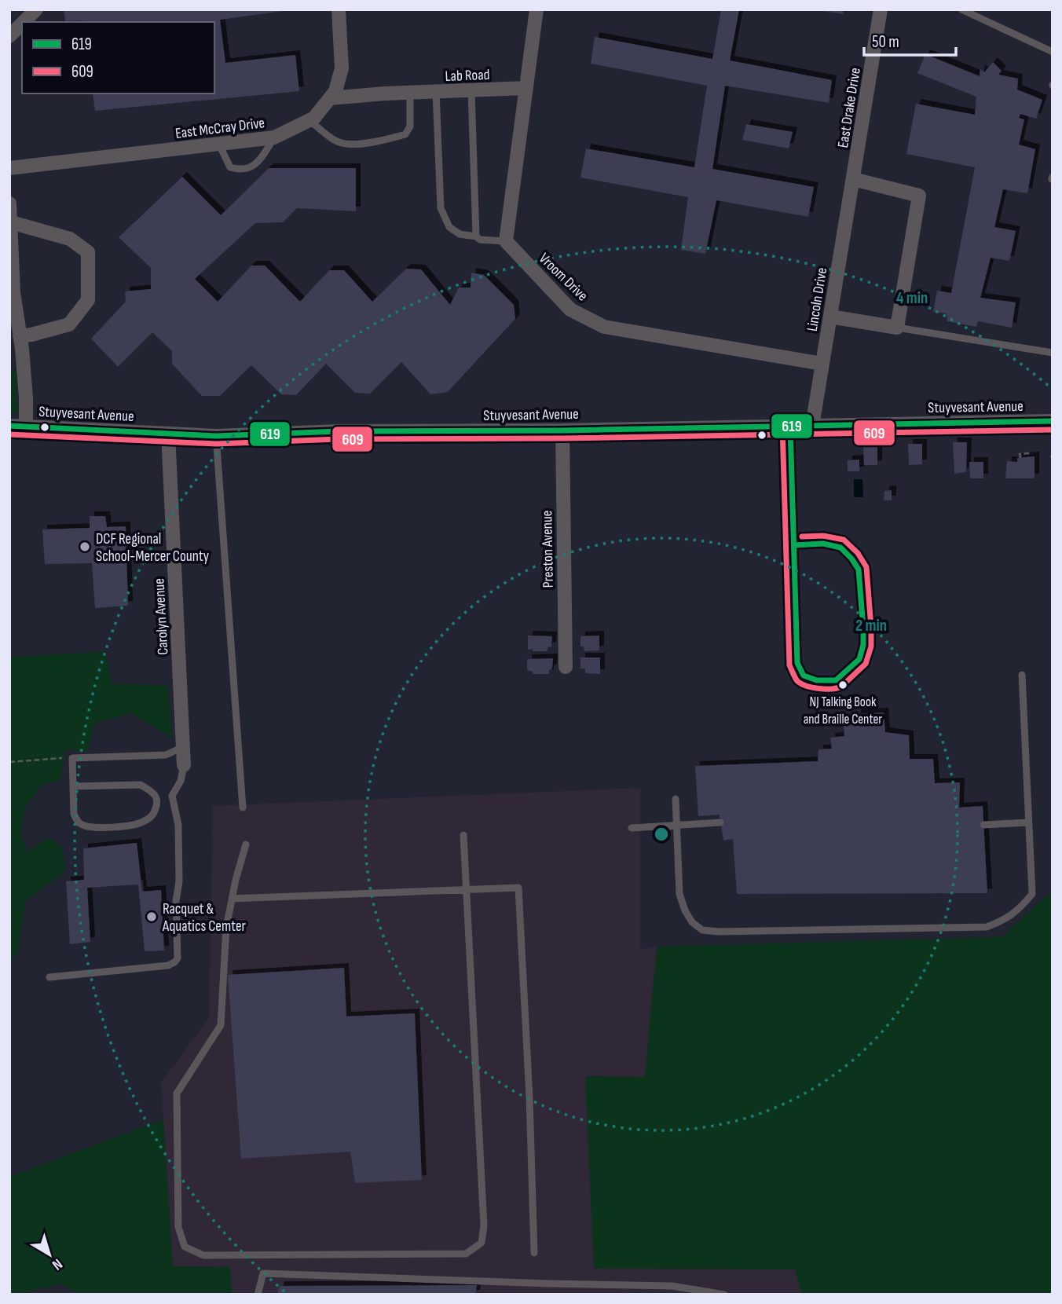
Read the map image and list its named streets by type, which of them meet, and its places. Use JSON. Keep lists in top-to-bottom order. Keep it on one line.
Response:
{"streets":{"street":["Lab Road","East Drake Drive","East McCray Drive","Vroom Drive","Lincoln Drive","Stuyvesant Avenue","Preston Avenue","Carolyn Avenue"]},"crossings":[["Lab Road","East McCray Drive"],["East Drake Drive","Lincoln Drive"],["Vroom Drive","Lincoln Drive"],["Lincoln Drive","Stuyvesant Avenue"],["Stuyvesant Avenue","Preston Avenue"],["Stuyvesant Avenue","Carolyn Avenue"]],"places":["DCF Regional School-Mercer County","NJ Talking Book and Braille Center","Racquet & Aquatics Cemter"],"lines":["transit line 619","transit line 609"],"legend":["619","609"],"scale_bar":"50 m","north":"bottom right","rings":["4 min","2 min"]}
